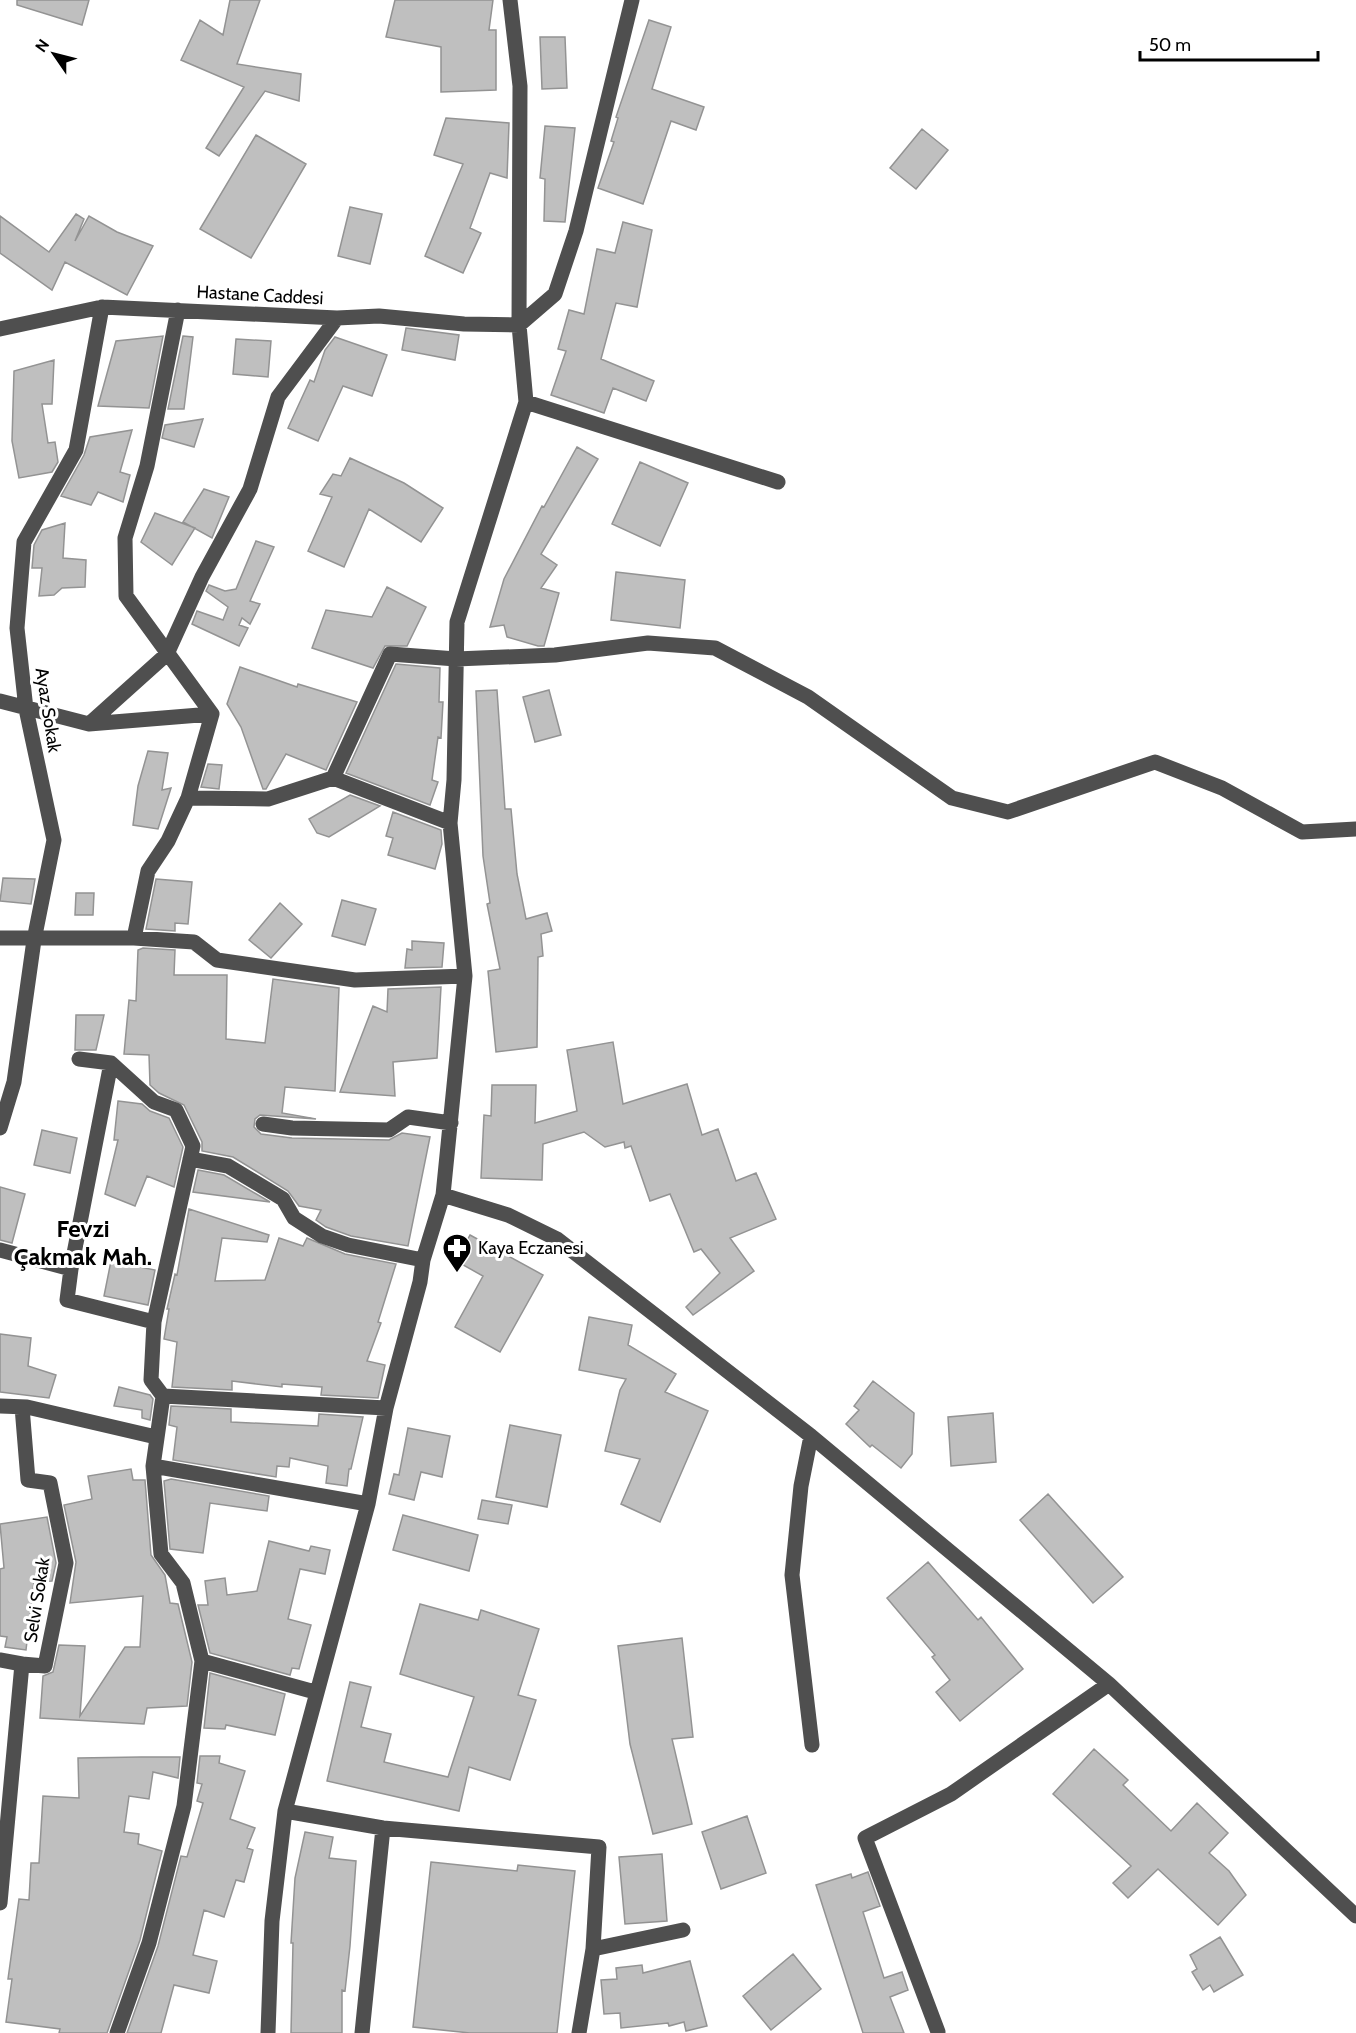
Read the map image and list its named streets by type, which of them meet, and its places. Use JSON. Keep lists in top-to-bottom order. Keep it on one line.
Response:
{"streets":{"street":["Hastane Caddesi","Ayaz Sokak","Selvi Sokak"]},"crossings":[["Hastane Caddesi","Ayaz Sokak"]],"districts":["Fevzi Çakmak Mah."],"places":{"pharmacy":["Kaya Eczanesi"]},"scale_bar":"50 m","north":"top left"}
